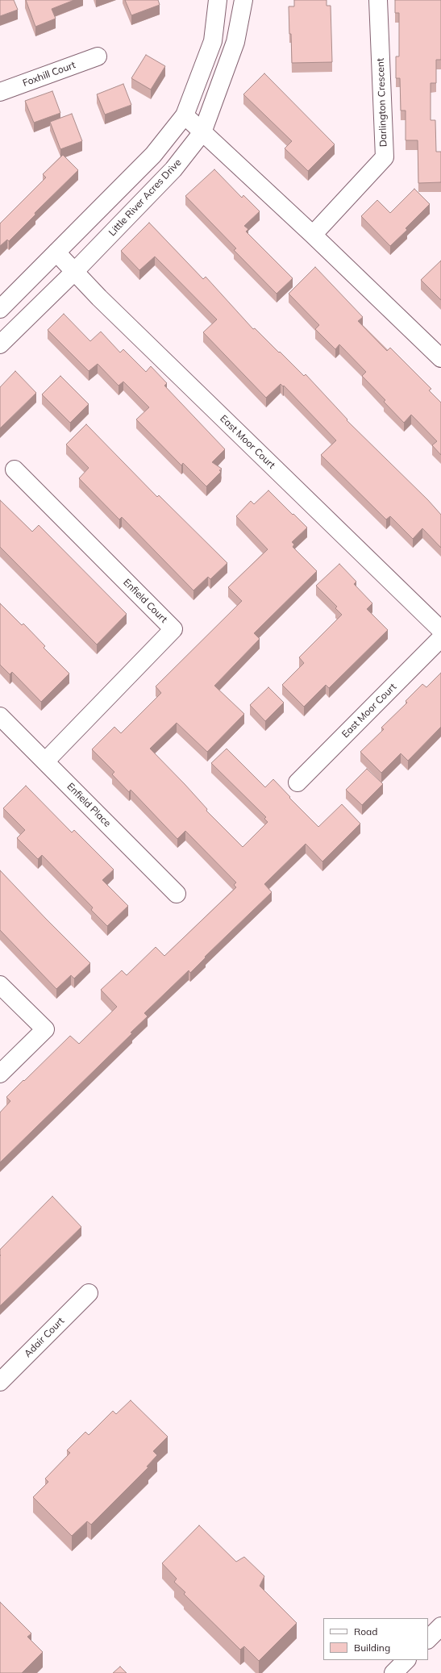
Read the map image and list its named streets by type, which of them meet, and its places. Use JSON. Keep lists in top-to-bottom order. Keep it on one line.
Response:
{"streets":{"street":["Foxhill Court","Darlington Crescent","Little River Acres Drive","East Moor Court","Enfield Court","Enfield Place","Adair Court"]},"crossings":[["Little River Acres Drive","East Moor Court"],["Enfield Court","Enfield Place"]],"legend":["Road","Building"]}
